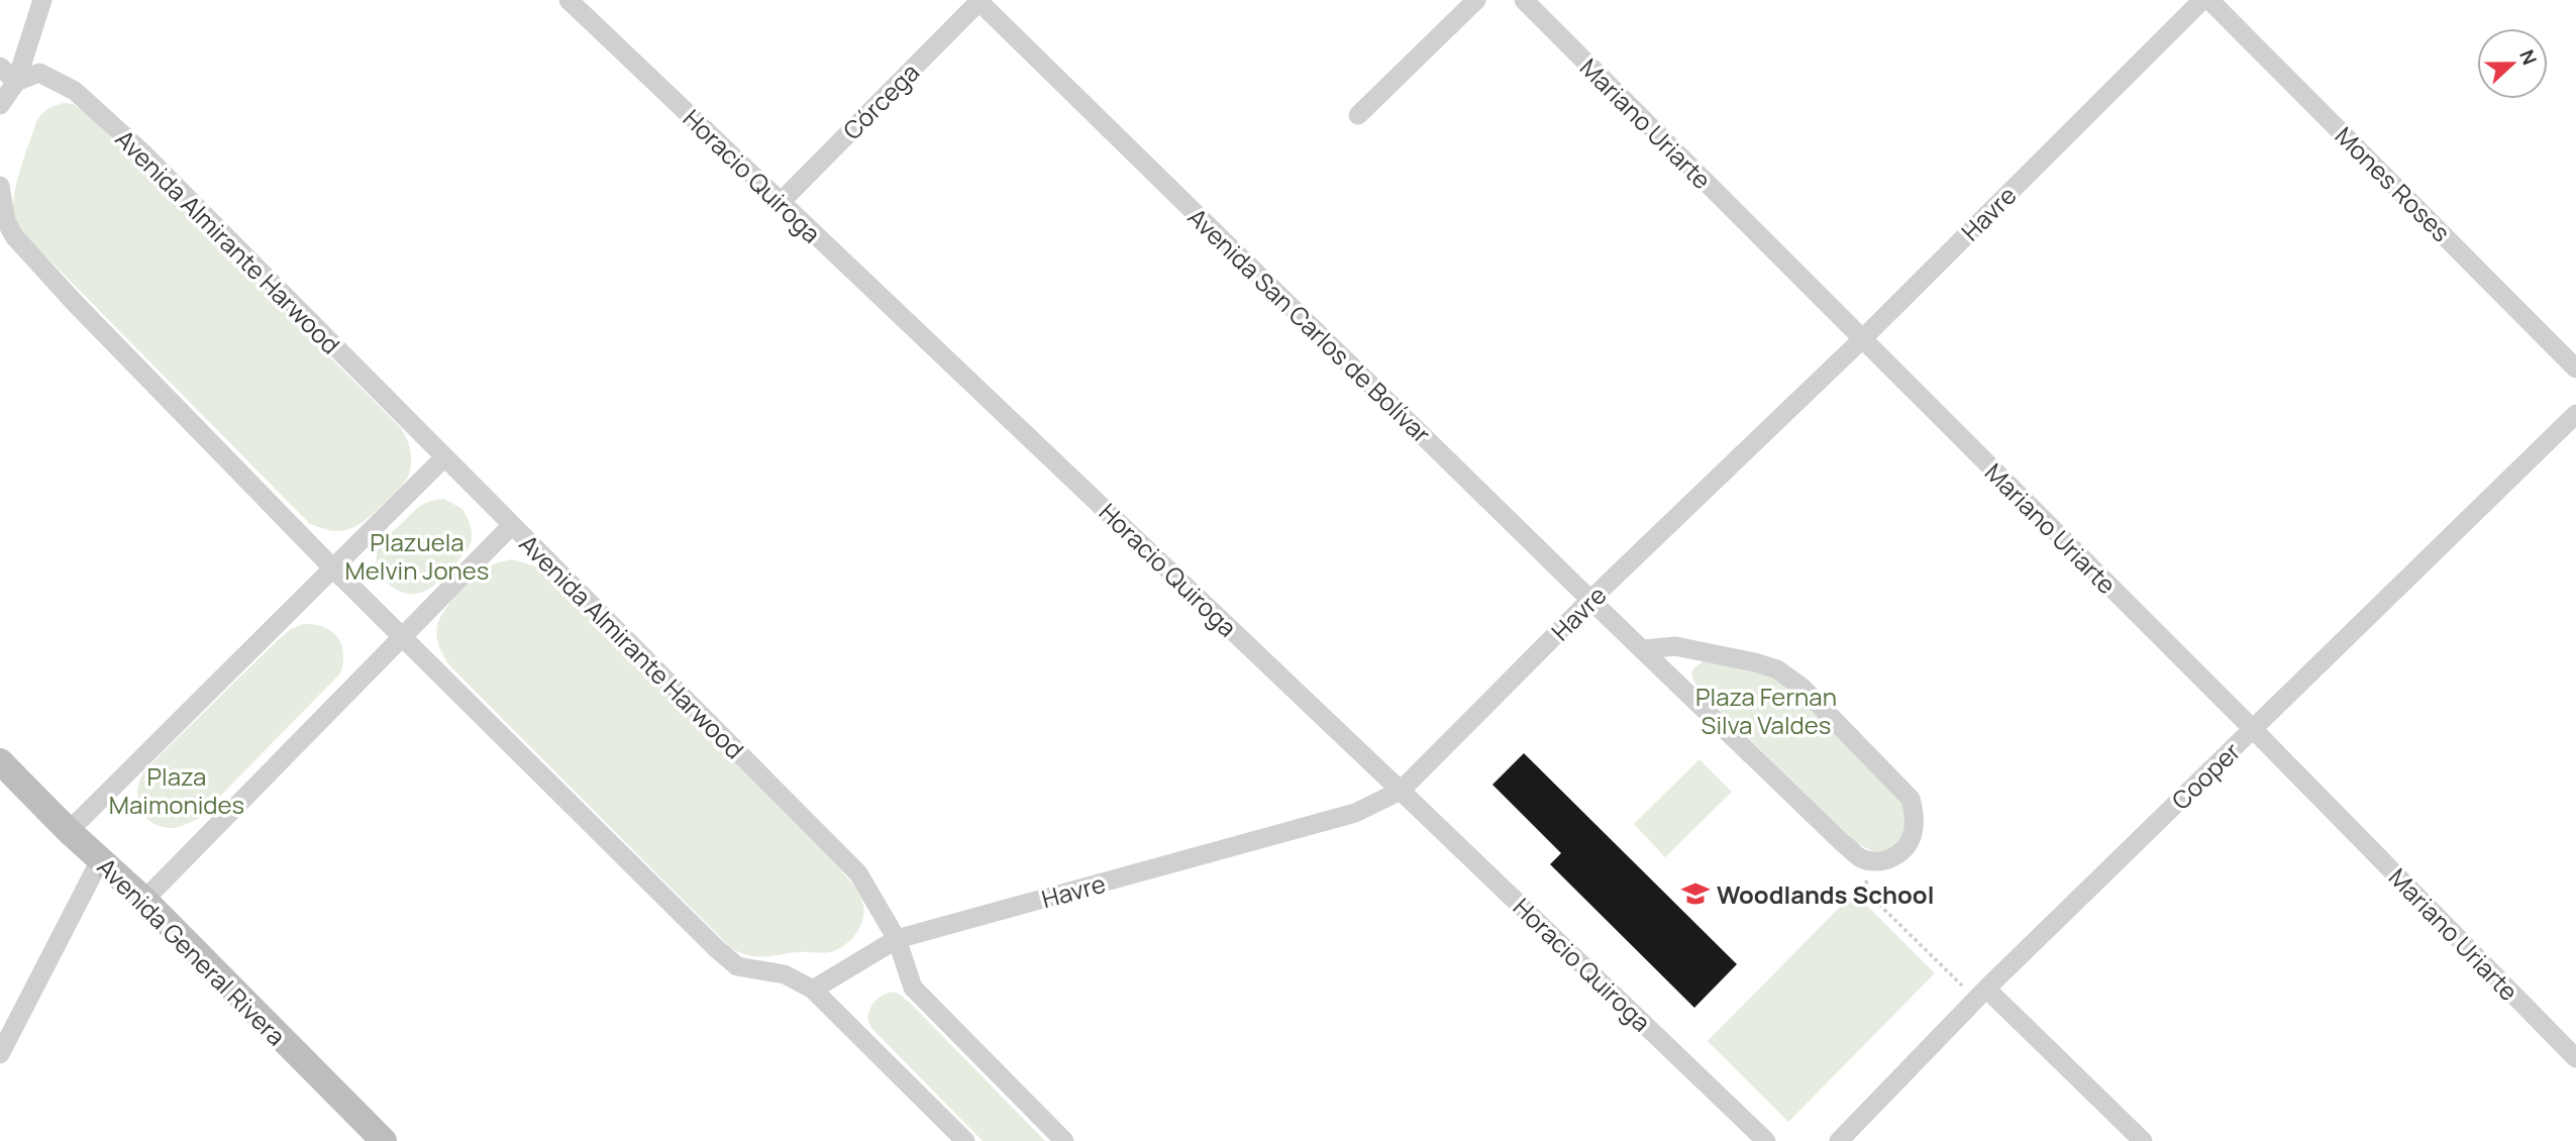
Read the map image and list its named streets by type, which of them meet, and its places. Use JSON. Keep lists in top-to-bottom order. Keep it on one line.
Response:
{"streets":{"main road":["Avenida General Rivera"],"street":["Córcega","Mariano Uriarte","Horacio Quiroga","Mones Roses","Havre","Avenida Almirante Harwood","Avenida San Carlos de Bolívar","Cooper"]},"crossings":[["Córcega","Horacio Quiroga"],["Córcega","Avenida San Carlos de Bolívar"],["Mariano Uriarte","Havre"],["Mariano Uriarte","Cooper"],["Horacio Quiroga","Havre"],["Havre","Avenida Almirante Harwood"],["Havre","Avenida San Carlos de Bolívar"]],"parks":["Plazuela Melvin Jones","Plaza Fernan Silva Valdes","Plaza Maimonides"],"places":{"school or university":["Woodlands School"]},"north":"right"}
